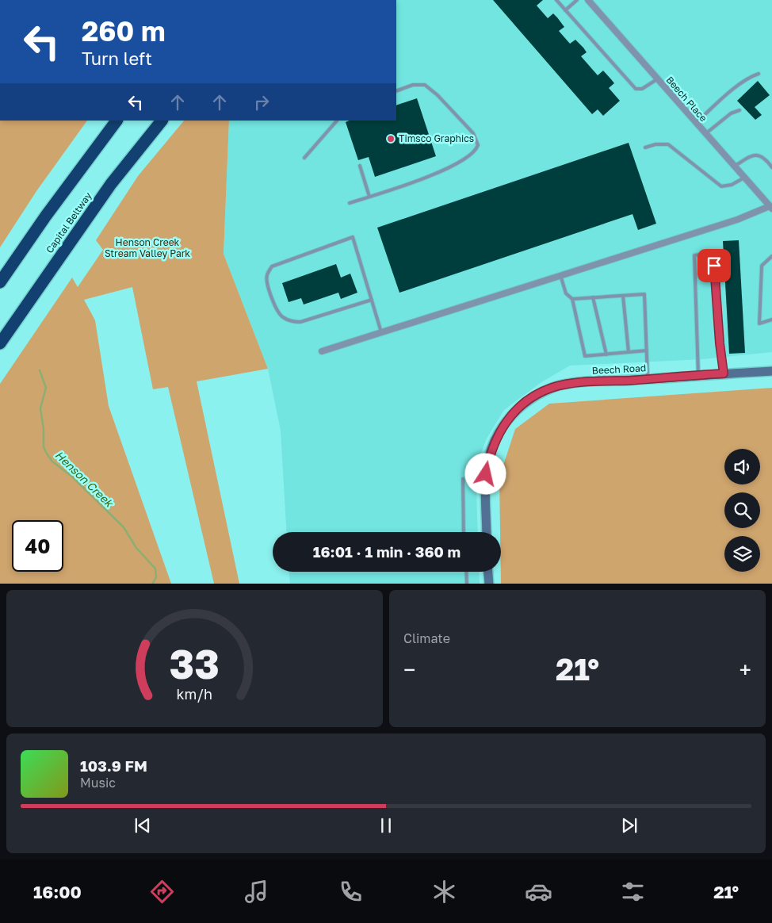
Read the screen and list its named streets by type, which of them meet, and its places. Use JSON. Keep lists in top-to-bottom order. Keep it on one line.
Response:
{"streets":{"highway":["Capital Beltway"],"street":["Beech Place","Beech Road"]},"water":["Henson Creek"],"parks":["Henson Creek Stream Valley Park"],"places":["Timsco Graphics"],"page":{"turn":["260 m","Turn left"],"limit":"40","trip":"16:01 · 1 min · 360 m","tile":"Climate","heat":["−","21°","+"],"song":["103.9 FM","Music"],"tabs":["16:00","21°"],"gauge":["33","km/h"]}}
